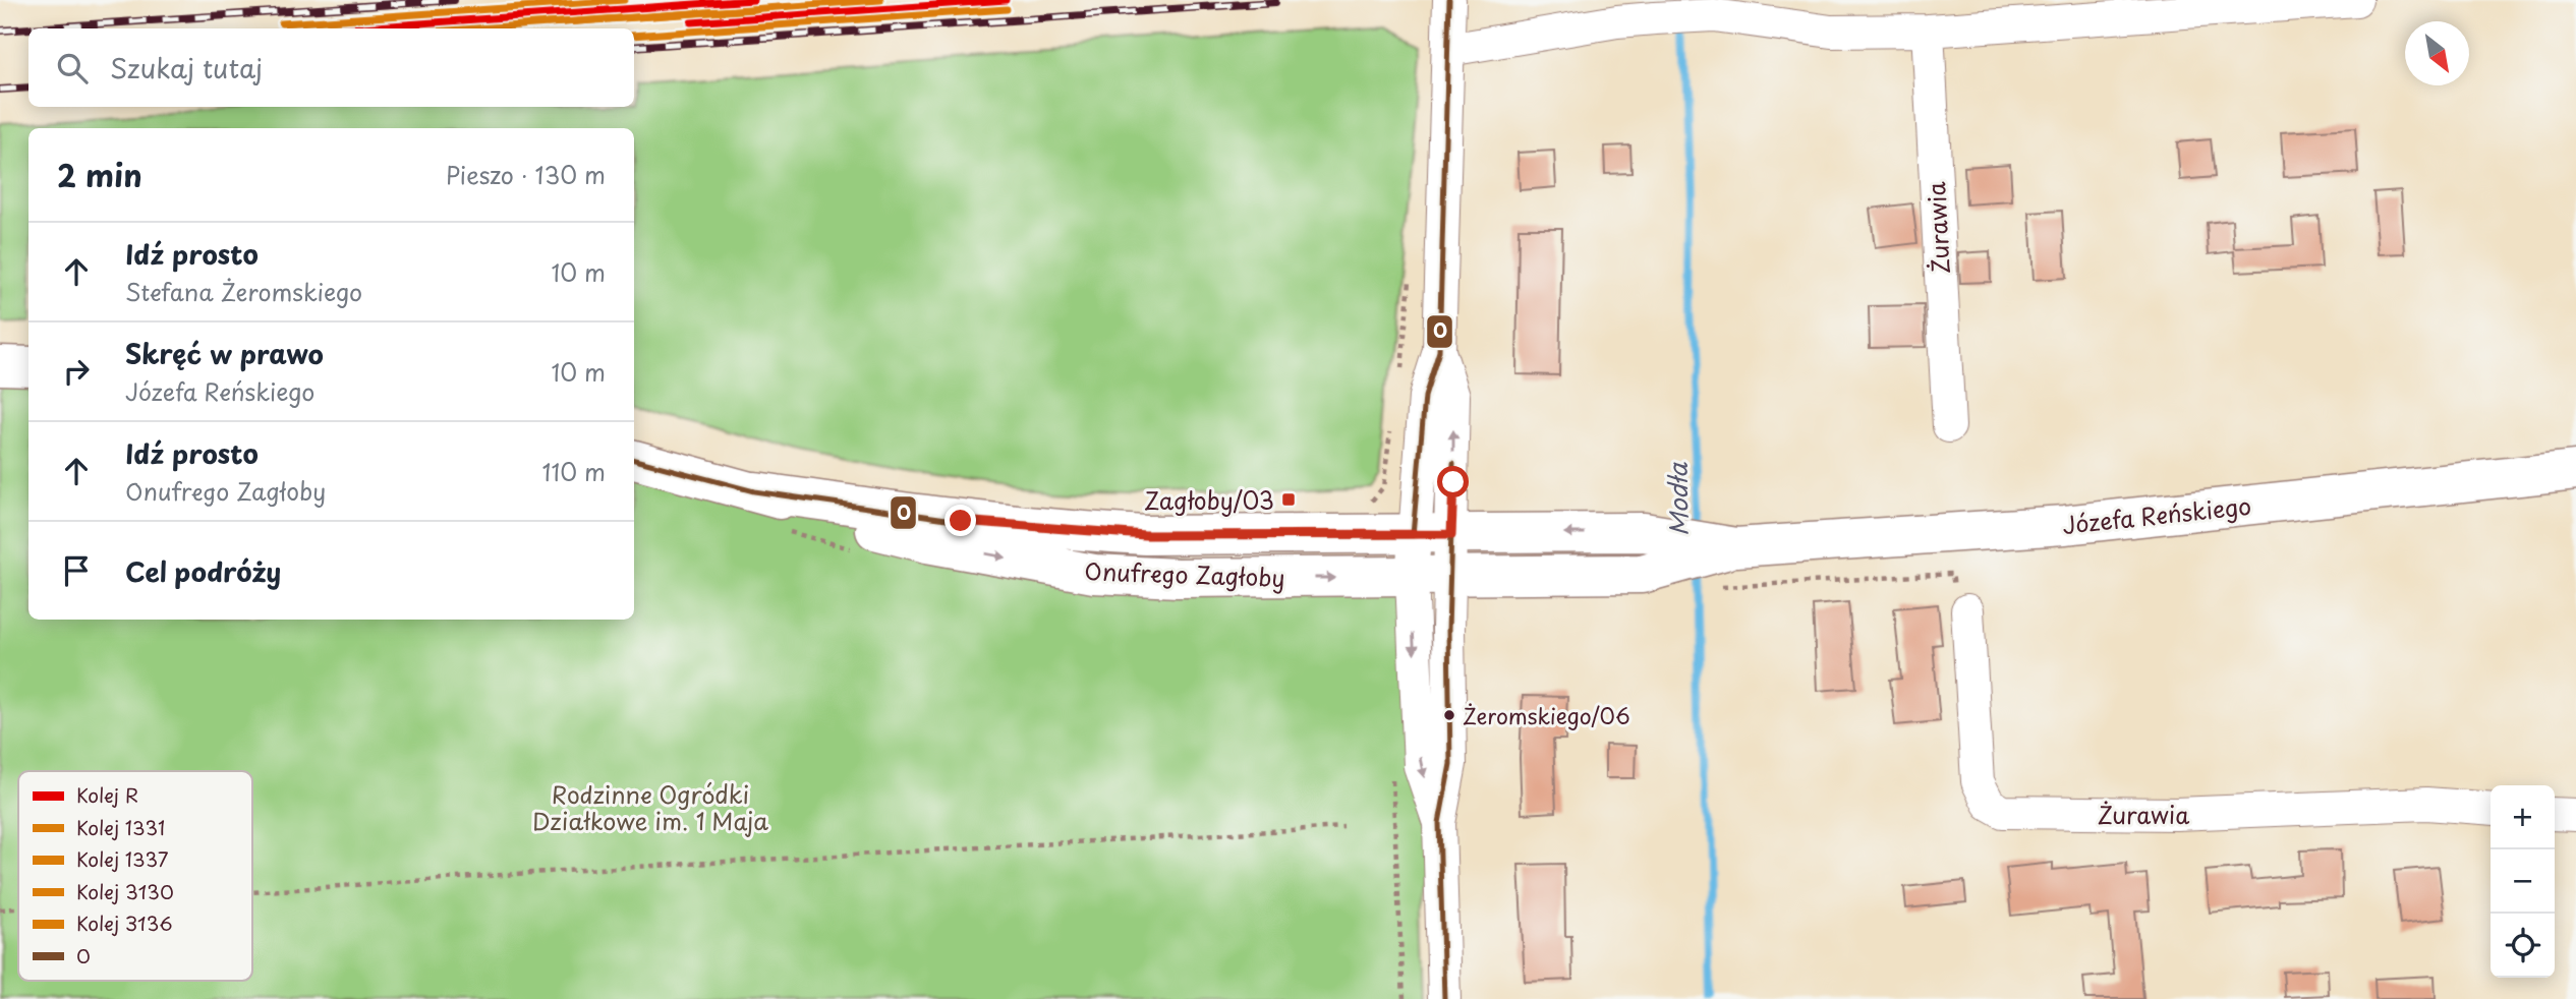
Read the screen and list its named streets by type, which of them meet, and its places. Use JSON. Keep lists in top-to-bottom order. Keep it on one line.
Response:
{"streets":{"main road":["Józefa Reńskiego","Onufrego Zagłoby"],"street":["Żurawia"]},"crossings":[["Józefa Reńskiego","Onufrego Zagłoby"]],"water":["Modła"],"parks":["Rodzinne Ogródki Działkowe im. 1 Maja"],"places":{"transit":["Zagłoby/03"],"other":["Żeromskiego/06"]},"lines":["rail line R","rail line 1337","rail line 3136","transit line 0","rail line 1331","rail line 3130"],"legend":["Kolej R","Kolej 1331","Kolej 1337","Kolej 3130","Kolej 3136","0"],"north":"bottom right","page":{"search":"Szukaj tutaj","heading":["2 min","Pieszo · 130 m"],"list":[["Idź prosto","Stefana Żeromskiego","10 m"],["Skręć w prawo","Józefa Reńskiego","10 m"],["Idź prosto","Onufrego Zagłoby","110 m"],"Cel podróży"],"map_buttons":["+","−"]}}
